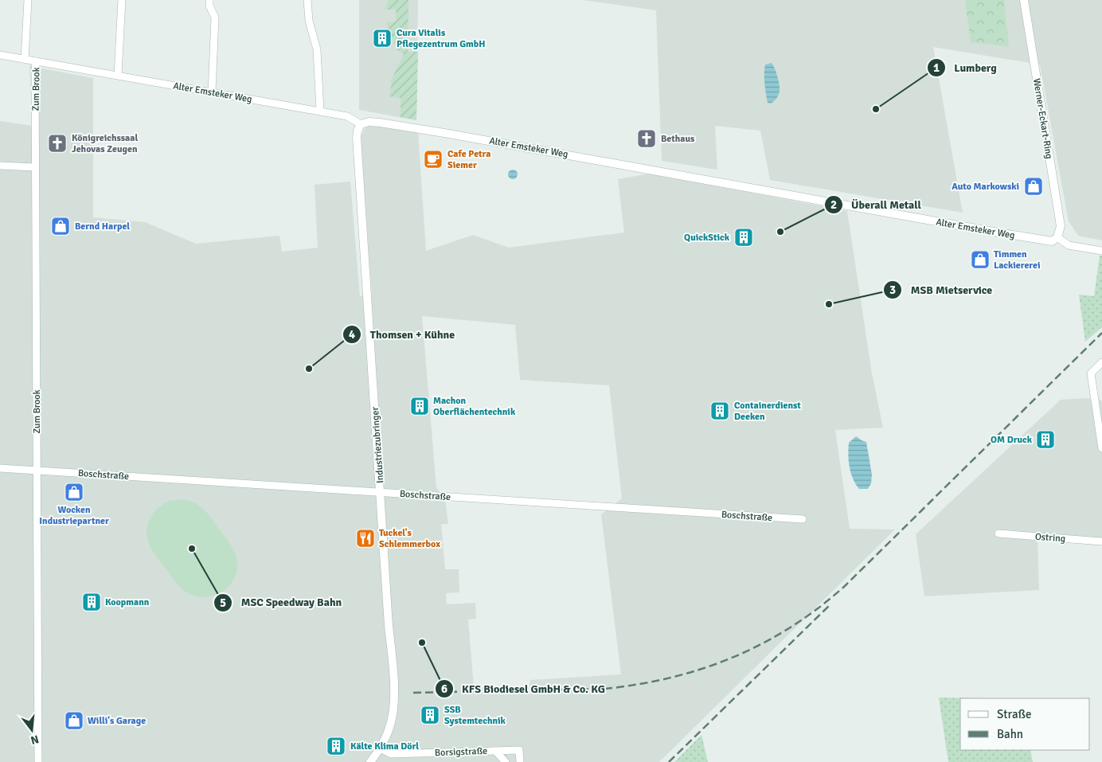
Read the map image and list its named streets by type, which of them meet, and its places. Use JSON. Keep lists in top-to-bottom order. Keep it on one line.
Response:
{"streets":{"street":["Zum Brook","Alter Emsteker Weg","Werner-Eckart-Ring","Industriezubringer","Boschstraße","Ostring","Borsigstraße"]},"crossings":[["Zum Brook","Alter Emsteker Weg"],["Zum Brook","Boschstraße"],["Alter Emsteker Weg","Werner-Eckart-Ring"],["Alter Emsteker Weg","Industriezubringer"],["Industriezubringer","Boschstraße"],["Industriezubringer","Borsigstraße"]],"places":{"building":["Cura Vitalis Pflegezentrum GmbH","QuickStick","Machon Oberflächentechnik","Containerdienst Deeken","OM Druck","Koopmann","SSB Systemtechnik","Kälte Klima Dörl"],"other":["Lumberg","Überall Metall","MSB Mietservice","Thomsen + Kühne","MSC Speedway Bahn","KFS Biodiesel GmbH & Co. KG"],"church":["Bethaus","Königreichssaal Jehovas Zeugen"],"cafe":["Cafe Petra Siemer"],"shop":["Auto Markowski","Bernd Harpel","Timmen Lackiererei","Wocken Industriepartner","Willi's Garage"],"restaurant":["Tuckel's Schlemmerbox"]},"legend":["Straße","Bahn"],"north":"bottom"}
